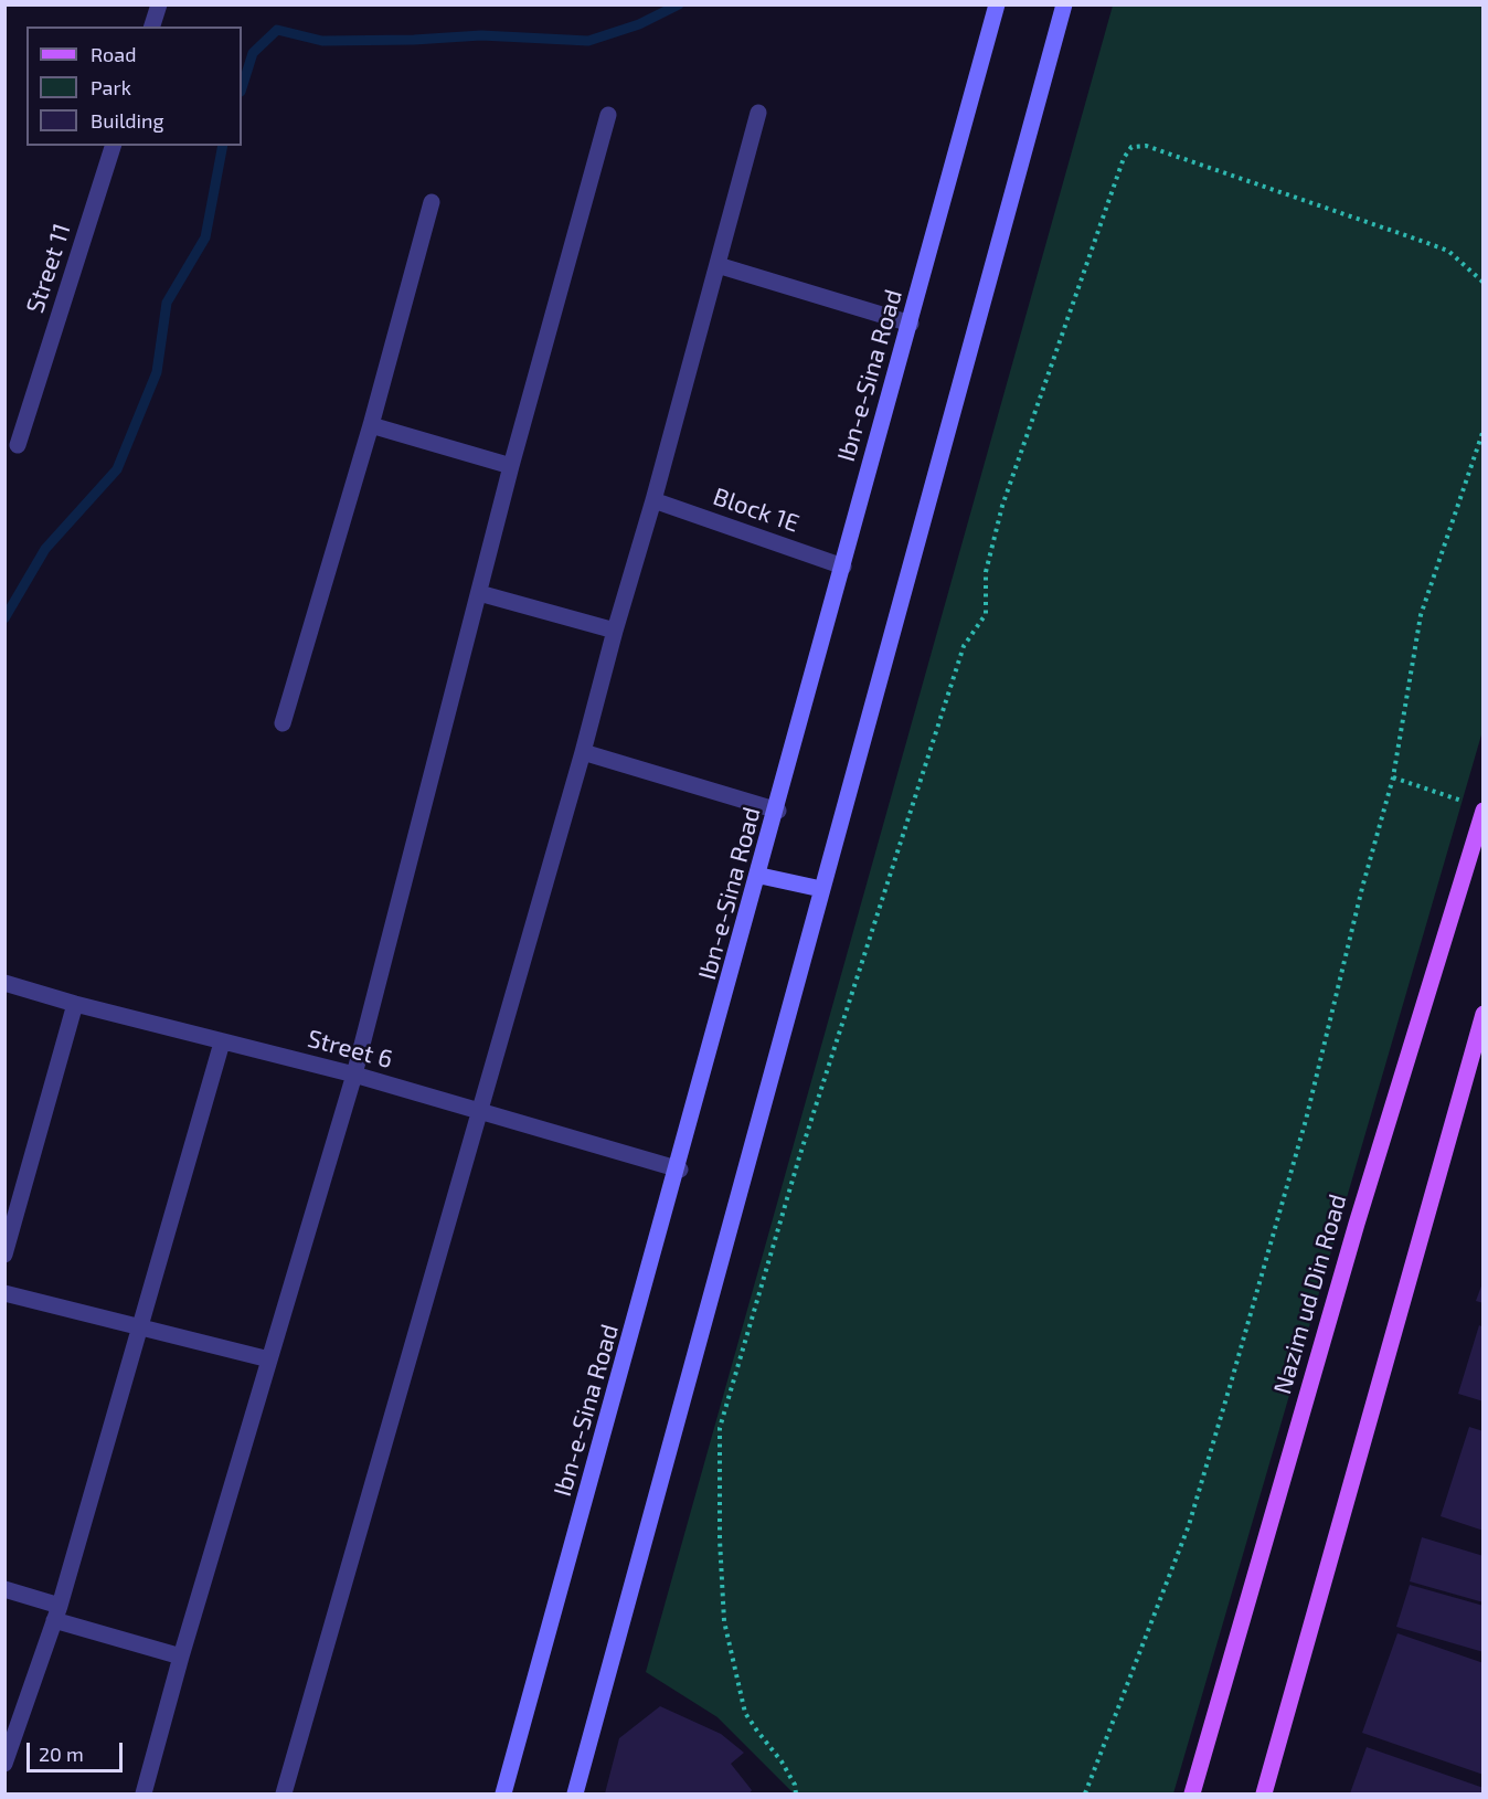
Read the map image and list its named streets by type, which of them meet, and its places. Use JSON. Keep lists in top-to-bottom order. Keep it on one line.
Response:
{"streets":{"main road":["Ibn-e-Sina Road","Nazim ud Din Road"],"street":["Street 11","Block 1E","Street 6"]},"crossings":[["Ibn-e-Sina Road","Block 1E"],["Ibn-e-Sina Road","Street 6"]],"legend":["Road","Park","Building"],"scale_bar":"20 m"}
